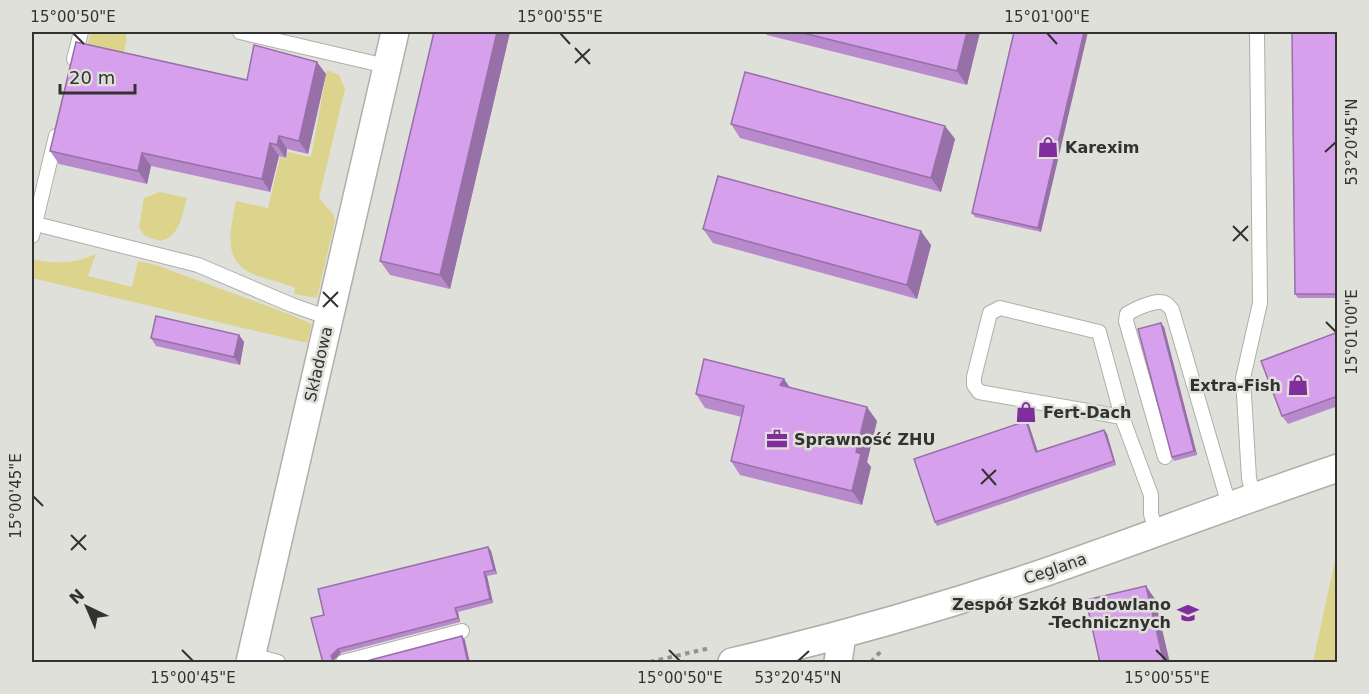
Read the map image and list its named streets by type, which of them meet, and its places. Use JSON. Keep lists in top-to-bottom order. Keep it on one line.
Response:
{"streets":{"street":["Składowa","Ceglana"]},"places":{"shop":["Karexim","Extra-Fish","Fert-Dach"],"office":["Sprawność ZHU"],"school or university":["Zespół Szkół Budowlano -Technicznych"]},"scale_bar":"20 m","north":"top left","coordinates":["15°00'50\"E","15°00'55\"E","15°01'00\"E","53°20'45\"N","15°00'45\"E"]}
